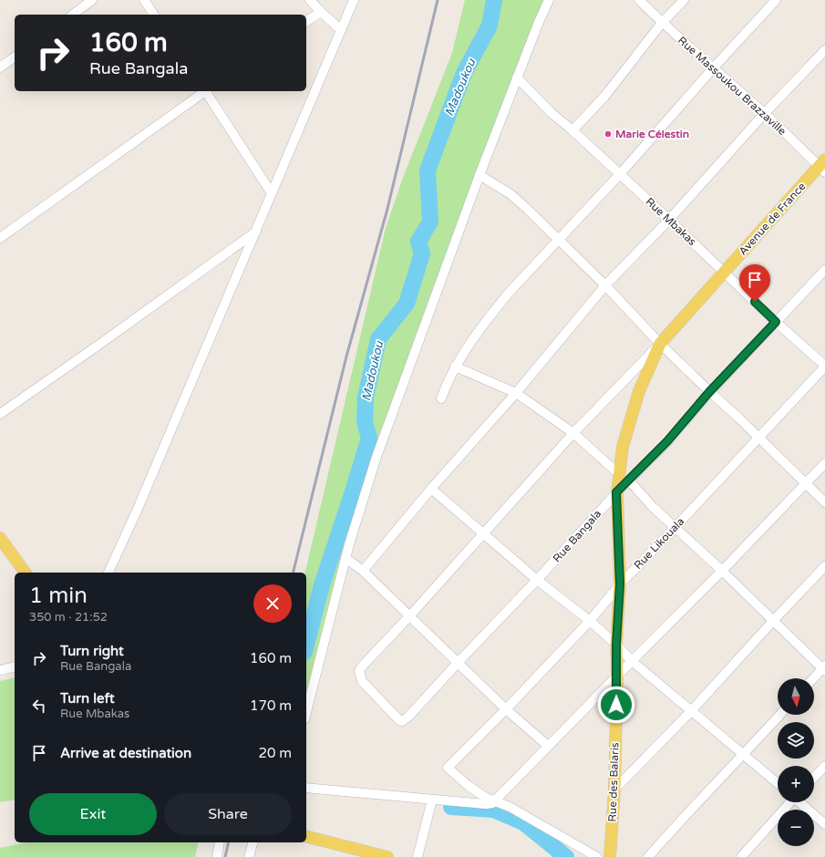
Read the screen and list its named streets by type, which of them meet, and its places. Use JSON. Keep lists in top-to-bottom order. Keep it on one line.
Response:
{"streets":{"main road":["Avenue de France","Rue des Balaris"],"street":["Rue Massoukou Brazzaville","Rue Mbakas","Rue Bangala","Rue Likouala"]},"crossings":[["Rue Massoukou Brazzaville","Avenue de France"],["Avenue de France","Rue Mbakas"],["Avenue de France","Rue des Balaris"],["Rue Mbakas","Rue Bangala"],["Rue Mbakas","Rue Likouala"],["Rue Bangala","Rue des Balaris"],["Rue Likouala","Rue des Balaris"]],"water":["Madoukou"],"places":["Marie Célestin"],"north":"bottom","page":{"turn":["160 m","Rue Bangala"],"heading":["1 min","350 m · 21:52"],"list":[{"name":"Turn right","note":"Rue Bangala","value":"160 m"},{"name":"Turn left","note":"Rue Mbakas","value":"170 m"},{"name":"Arrive at destination","value":"20 m"}],"map_buttons":["+","−"],"buttons":["Exit","Share"]}}
